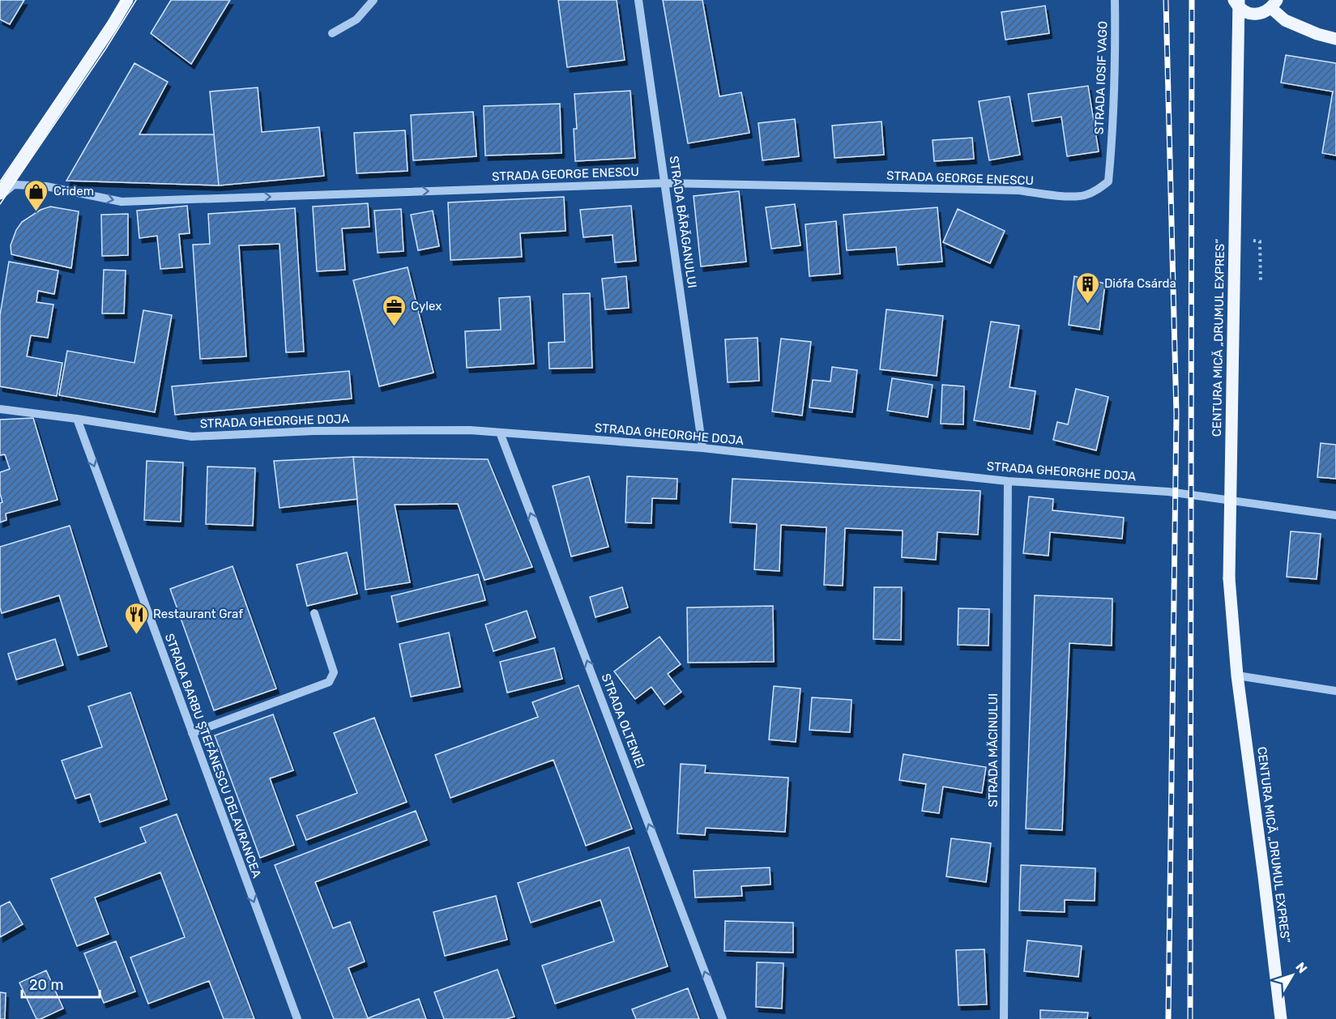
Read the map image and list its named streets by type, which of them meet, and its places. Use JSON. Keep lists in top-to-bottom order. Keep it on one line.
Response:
{"streets":{"main road":["CENTURA MICĂ „DRUMUL EXPRES”"],"street":["STRADA IOSIF VAGO","STRADA GEORGE ENESCU","STRADA BĂRĂGANULUI","STRADA GHEORGHE DOJA","STRADA OLTENIEI","STRADA MĂCINULUI","STRADA BARBU ȘTEFĂNESCU DELAVRANCEA"]},"crossings":[["STRADA IOSIF VAGO","STRADA GEORGE ENESCU"],["STRADA GEORGE ENESCU","STRADA BĂRĂGANULUI"],["STRADA BĂRĂGANULUI","STRADA GHEORGHE DOJA"],["STRADA GHEORGHE DOJA","STRADA OLTENIEI"],["STRADA GHEORGHE DOJA","STRADA MĂCINULUI"],["STRADA GHEORGHE DOJA","STRADA BARBU ȘTEFĂNESCU DELAVRANCEA"]],"one_way":["STRADA GEORGE ENESCU","STRADA OLTENIEI","STRADA BARBU ȘTEFĂNESCU DELAVRANCEA"],"places":{"shop":["Cridem"],"building":["Diófa Csárda"],"office":["Cylex"],"restaurant":["Restaurant Graf"]},"scale_bar":"20 m","north":"top right"}
